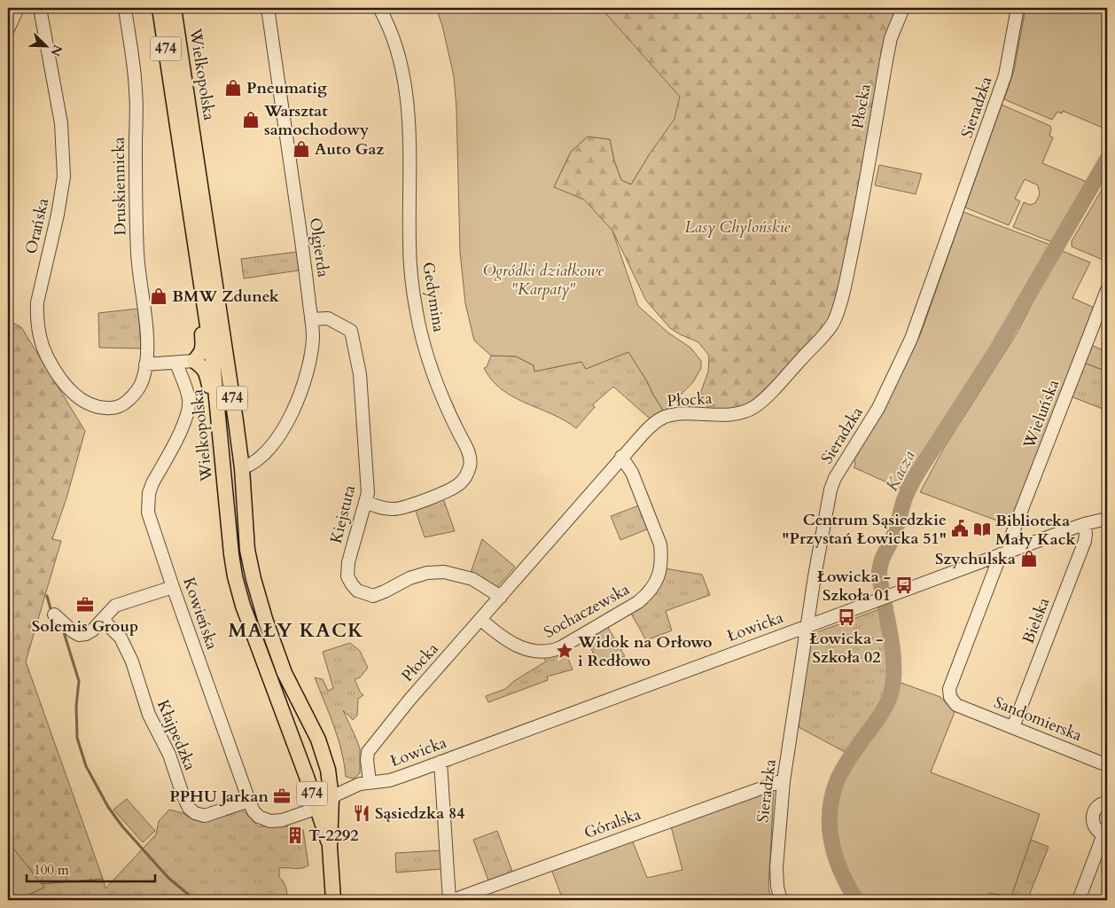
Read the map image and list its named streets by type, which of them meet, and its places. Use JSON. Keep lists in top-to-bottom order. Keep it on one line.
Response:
{"streets":{"main road":["474","Wielkopolska"],"street":["Płocka","Sieradzka","Druskiennicka","Orańska","Olgierda","Gedymina","Wieluńska","Kiejstuta","Sochaczewska","Kowieńska","Bielska","Łowicka","Sandomierska","Kłajpedzka","Góralska"]},"crossings":[["Wielkopolska","Olgierda"],["Wielkopolska","Kowieńska"],["Wielkopolska","Łowicka"],["Płocka","Kiejstuta"],["Płocka","Sochaczewska"],["Płocka","Łowicka"],["Sieradzka","Łowicka"],["Sieradzka","Góralska"],["Druskiennicka","Orańska"],["Olgierda","Kiejstuta"],["Gedymina","Kiejstuta"],["Wieluńska","Łowicka"],["Wieluńska","Sandomierska"],["Kowieńska","Łowicka"],["Kowieńska","Kłajpedzka"],["Bielska","Łowicka"],["Bielska","Sandomierska"]],"districts":["MAŁY KACK"],"water":["Kacza"],"parks":["Lasy Chylońskie","Ogródki działkowe \"Karpaty\""],"places":{"shop":["Pneumatig","Warsztat samochodowy","Auto Gaz","BMW Zdunek","Szychulska"],"public building":["Centrum Sąsiedzkie \"Przystań Łowicka 51\""],"library":["Biblioteka Mały Kack"],"bus stop":["Łowicka - Szkoła 01","Łowicka - Szkoła 02"],"office":["Solemis Group","PPHU Jarkan"],"place":["Widok na Orłowo i Redłowo"],"restaurant":["Sąsiedzka 84"],"building":["T-2292"]},"scale_bar":"100 m","north":"bottom right"}
